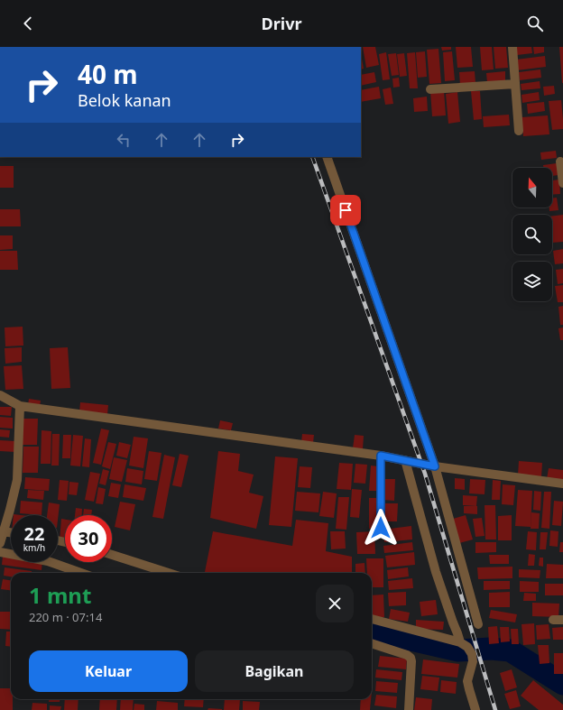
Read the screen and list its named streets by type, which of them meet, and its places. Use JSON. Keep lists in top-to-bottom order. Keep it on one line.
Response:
{"north":"top","page":{"header":"Drivr","turn":["40 m","Belok kanan"],"speed":"22 km/h","limit":"30","heading":["1 mnt","220 m · 07:14"],"buttons":["Keluar","Bagikan"]}}
